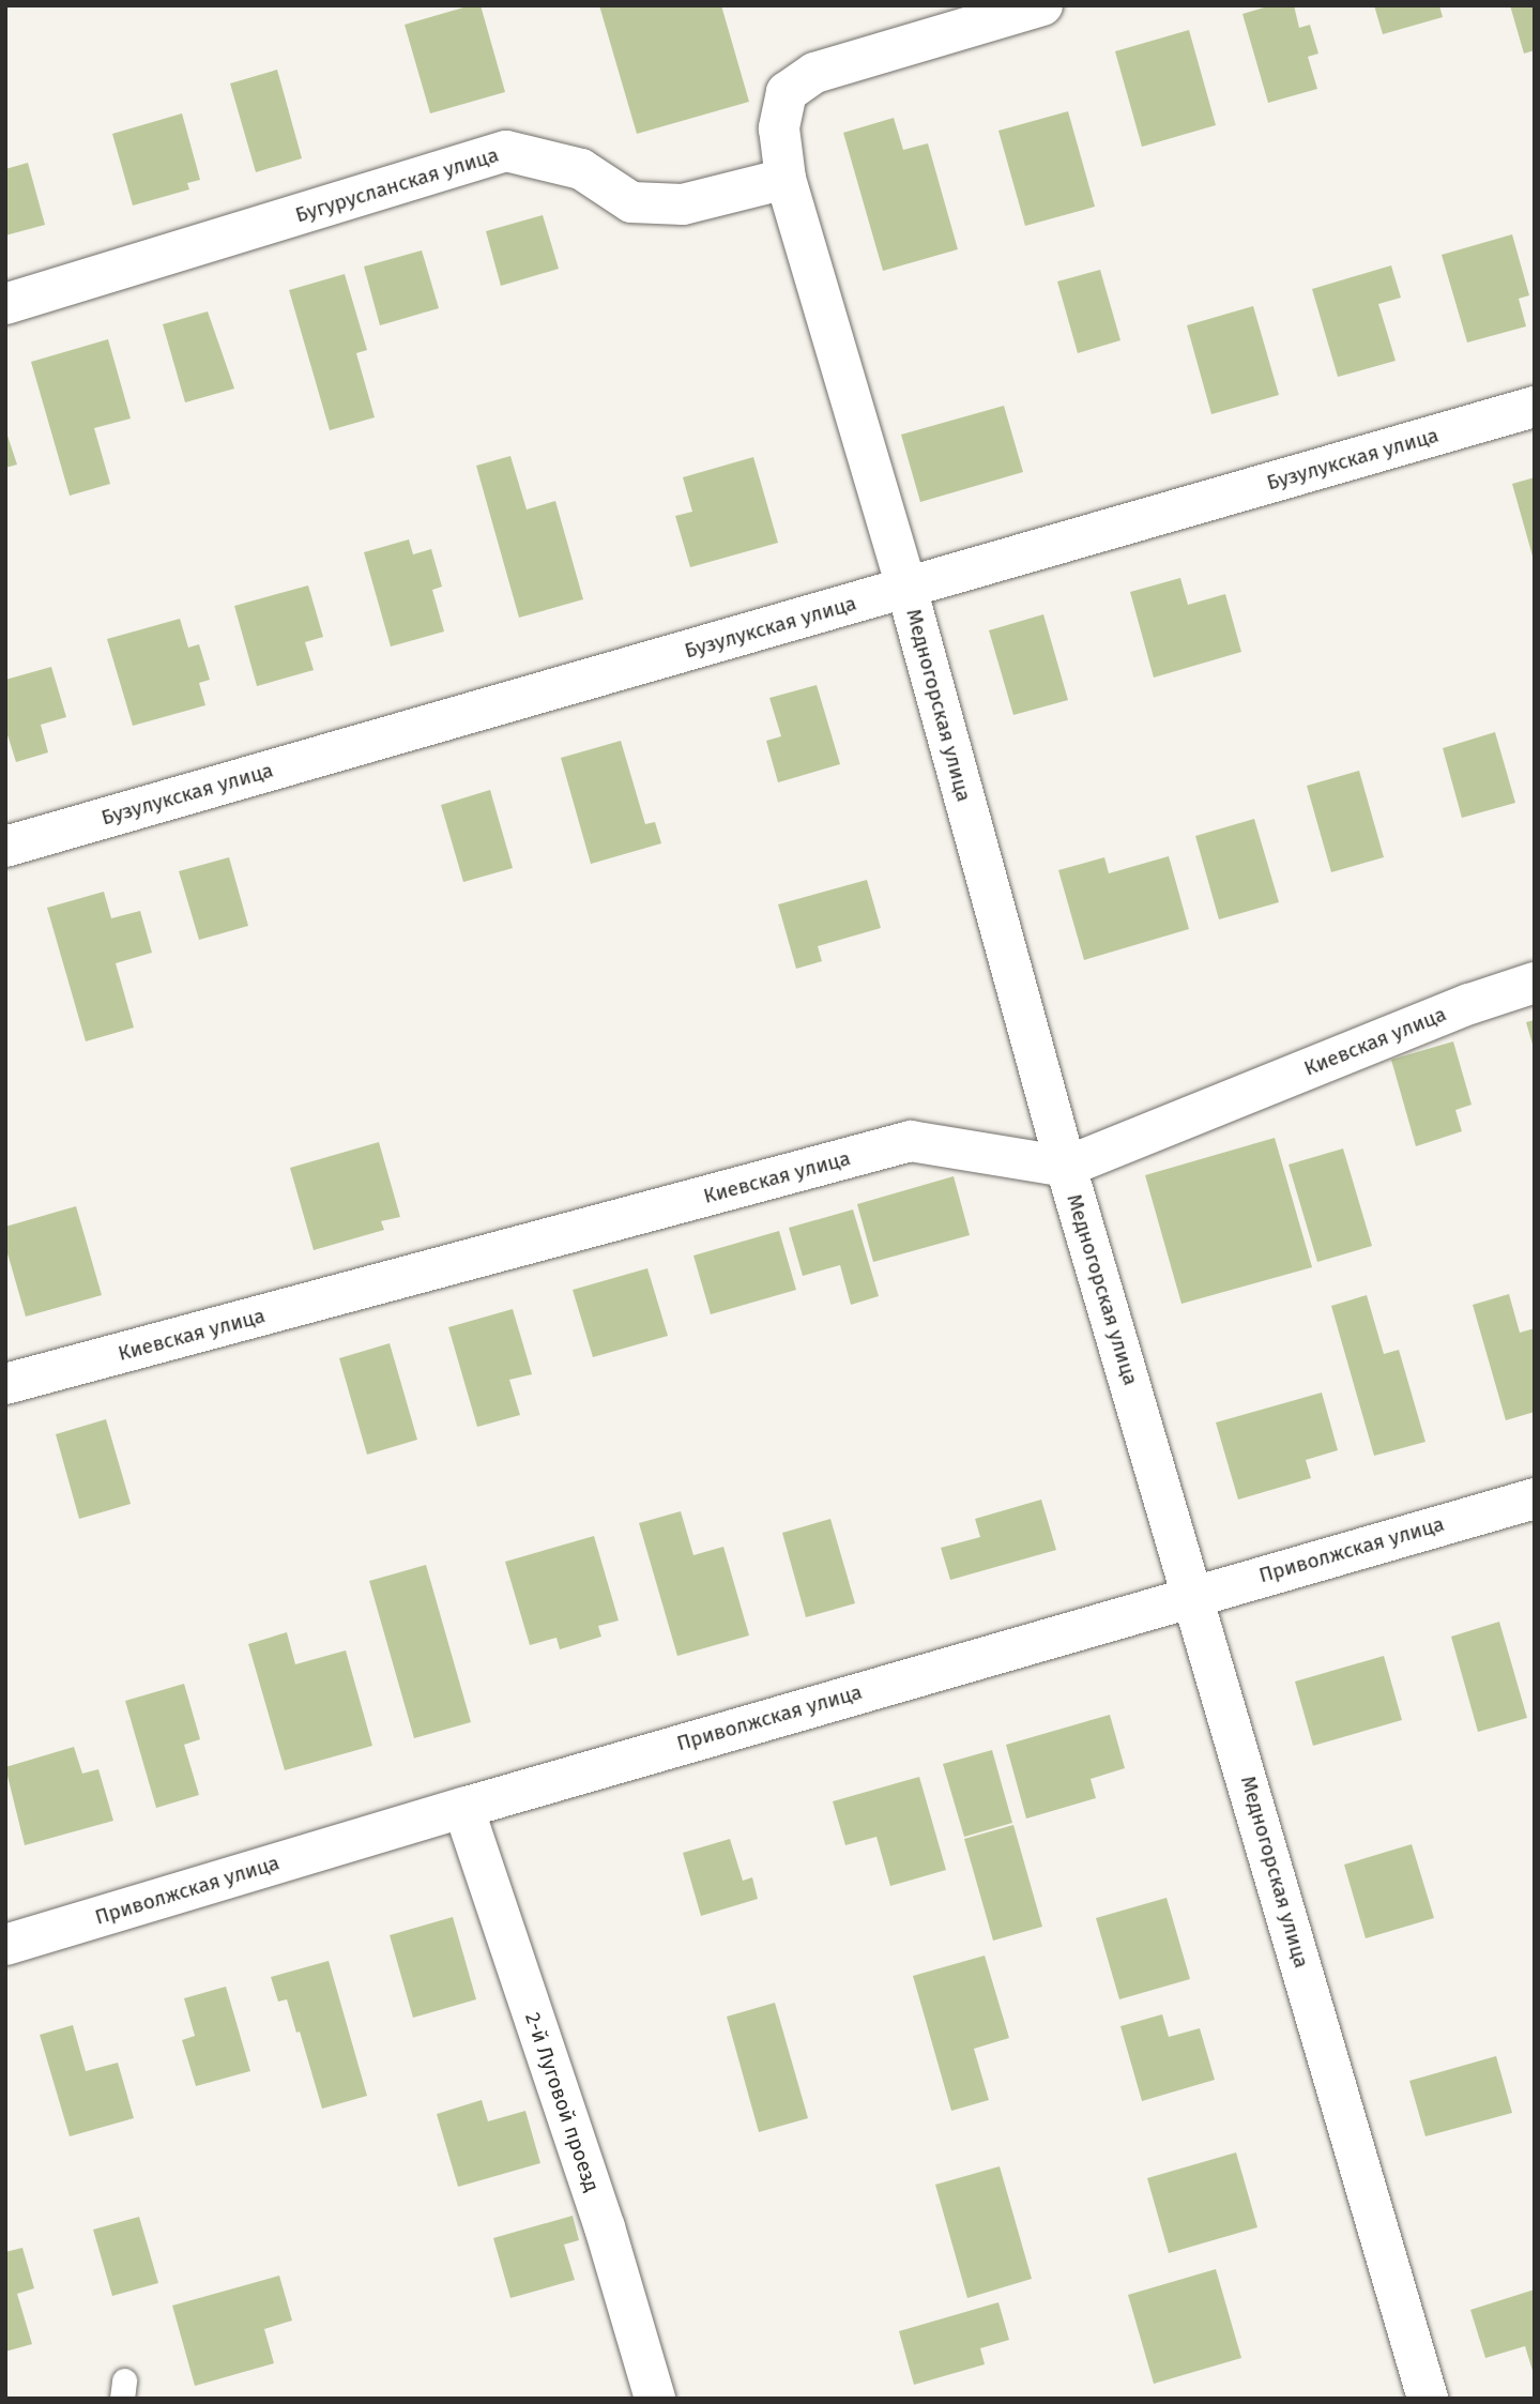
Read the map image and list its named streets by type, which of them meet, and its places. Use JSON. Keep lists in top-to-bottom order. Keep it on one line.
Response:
{"streets":{"street":["Бугурусланская улица","Бузулукская улица","Медногорская улица","Киевская улица","Приволжская улица","2-й Луговой проезд"]},"crossings":[["Бугурусланская улица","Медногорская улица"],["Бузулукская улица","Медногорская улица"],["Медногорская улица","Киевская улица"],["Медногорская улица","Приволжская улица"],["Приволжская улица","2-й Луговой проезд"]]}
